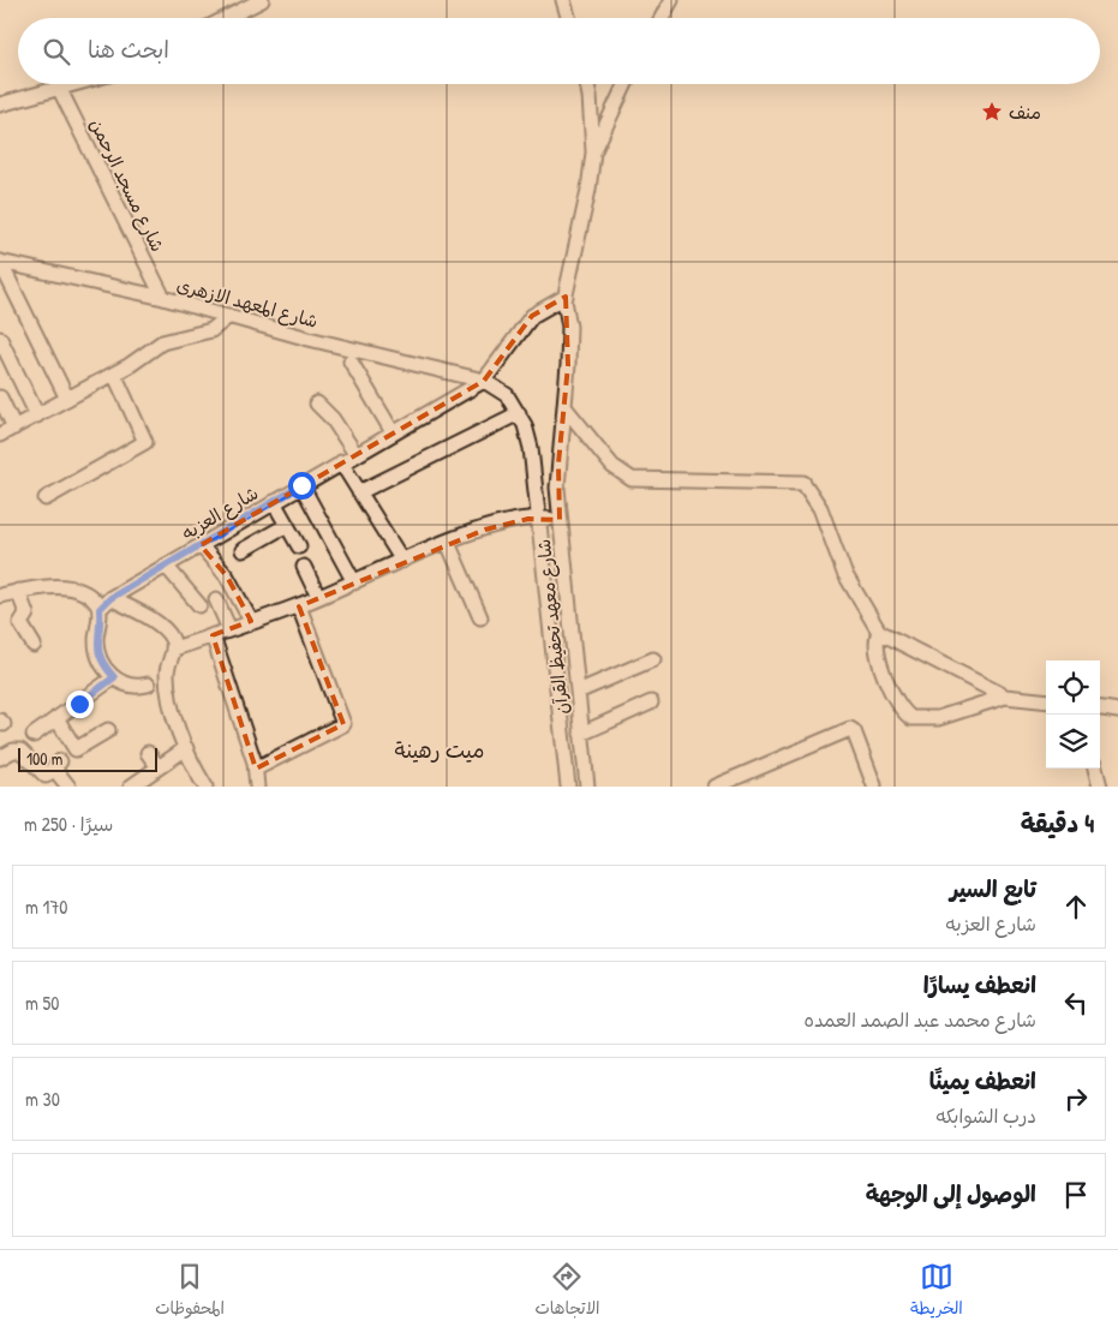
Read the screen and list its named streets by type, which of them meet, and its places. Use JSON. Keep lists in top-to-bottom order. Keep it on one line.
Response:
{"streets":{"street":["شارع مسجد الرحمن","شارع المعهد الازهرى","شارع العزبه","شارع معهد تحفيظ القرآن"]},"crossings":[["شارع مسجد الرحمن","شارع المعهد الازهرى"],["شارع المعهد الازهرى","شارع العزبه"]],"districts":["ميت رهينة"],"places":{"place":["منف"]},"scale_bar":"100 m","page":{"search":"ابحث هنا","scale":"100 m","heading":["4 دقيقة","سيرًا · 250 m"],"list":[["تابع السير","شارع العزبه","170 m"],["انعطف يسارًا","شارع محمد عبد الصمد العمده","50 m"],["انعطف يمينًا","درب الشوابكه","30 m"],"الوصول إلى الوجهة"],"nav":["الخريطة","الاتجاهات","المحفوظات"]}}
